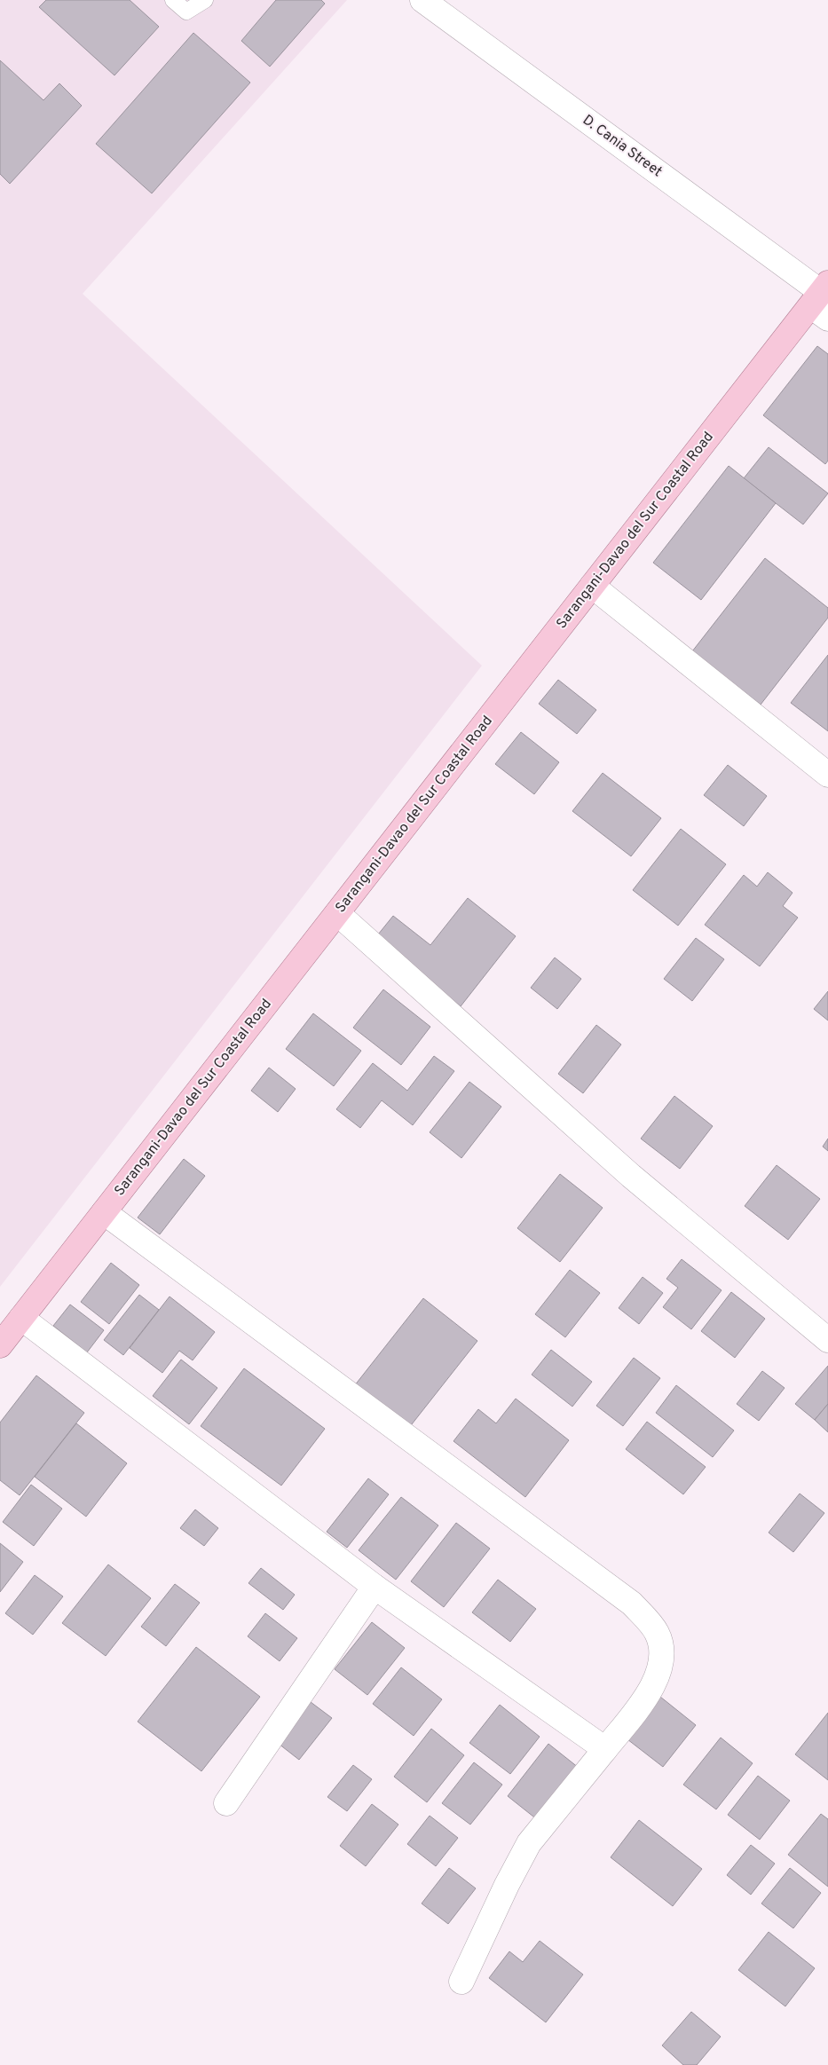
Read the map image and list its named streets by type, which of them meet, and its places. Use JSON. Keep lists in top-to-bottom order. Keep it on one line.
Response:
{"streets":{"main road":["Sarangani-Davao del Sur Coastal Road"],"street":["D. Cania Street"]},"crossings":[["D. Cania Street","Sarangani-Davao del Sur Coastal Road"]]}
